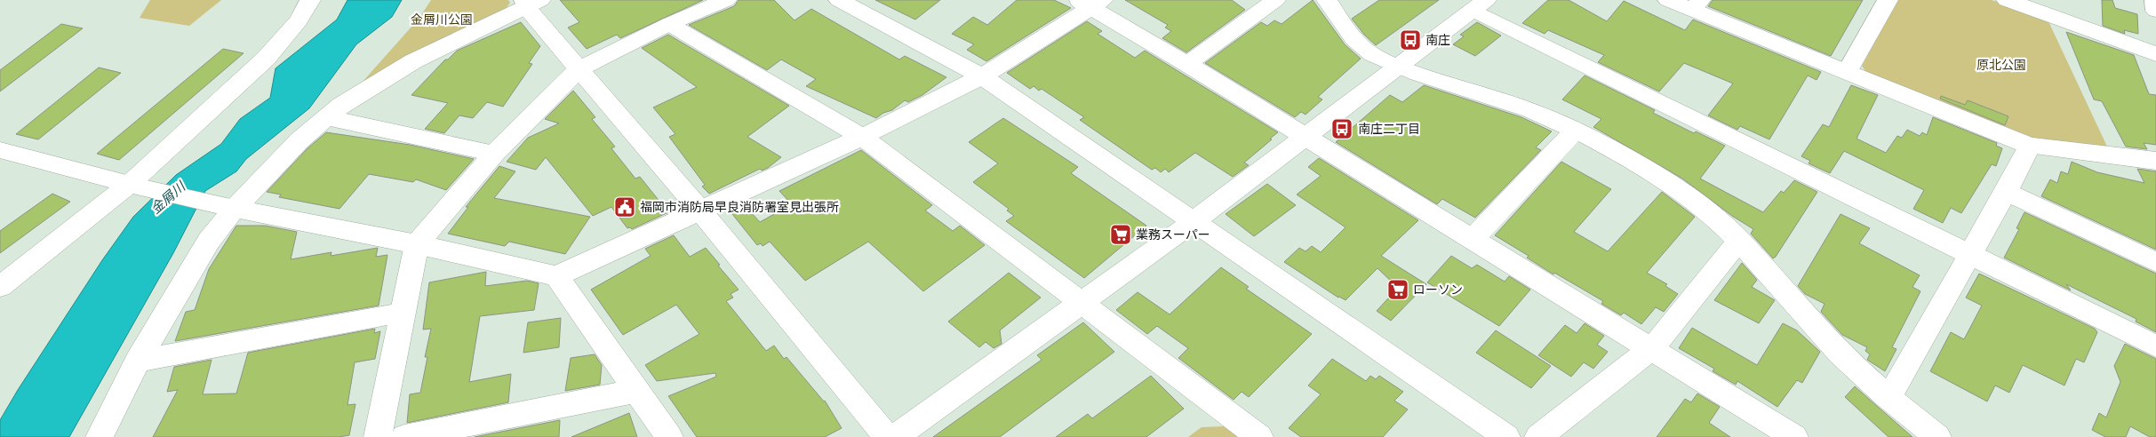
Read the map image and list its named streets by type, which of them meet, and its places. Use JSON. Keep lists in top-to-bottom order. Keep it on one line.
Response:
{"water":["金屑川"],"parks":["金屑川公園","原北公園"],"places":{"bus stop":["南庄","南庄二丁目"],"public building":["福岡市消防局早良消防署室見出張所"],"supermarket":["業務スーパー","ローソン"]}}
